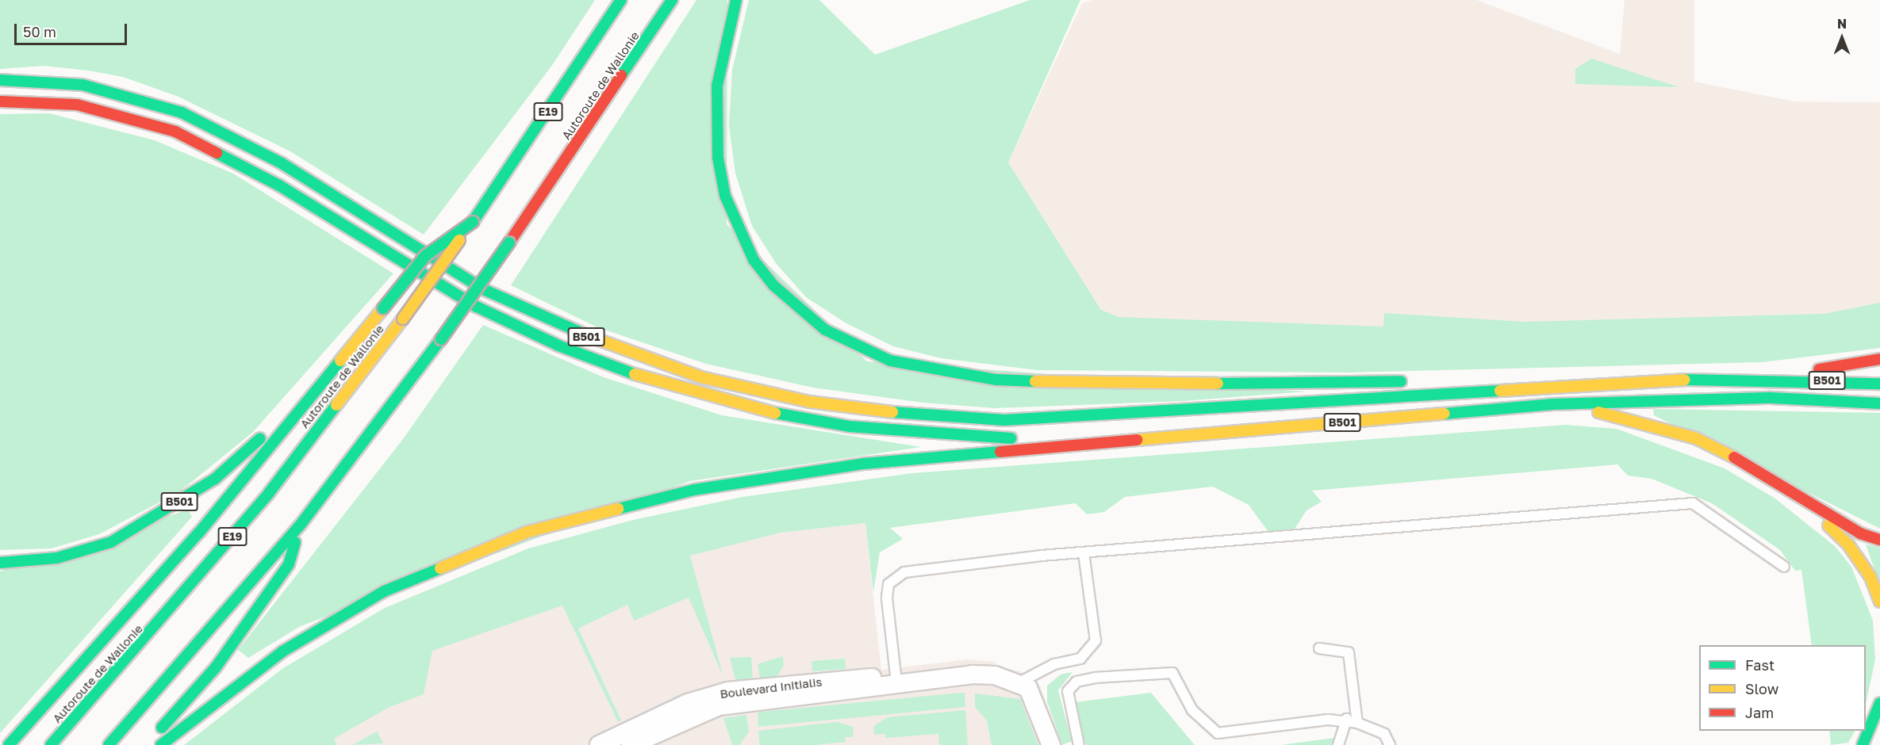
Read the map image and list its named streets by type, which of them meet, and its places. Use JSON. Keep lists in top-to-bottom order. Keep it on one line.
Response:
{"streets":{"highway":["Autoroute de Wallonie","E19","B501"],"street":["Boulevard Initialis"]},"legend":["Fast","Slow","Jam"],"scale_bar":"50 m","north":"top"}
